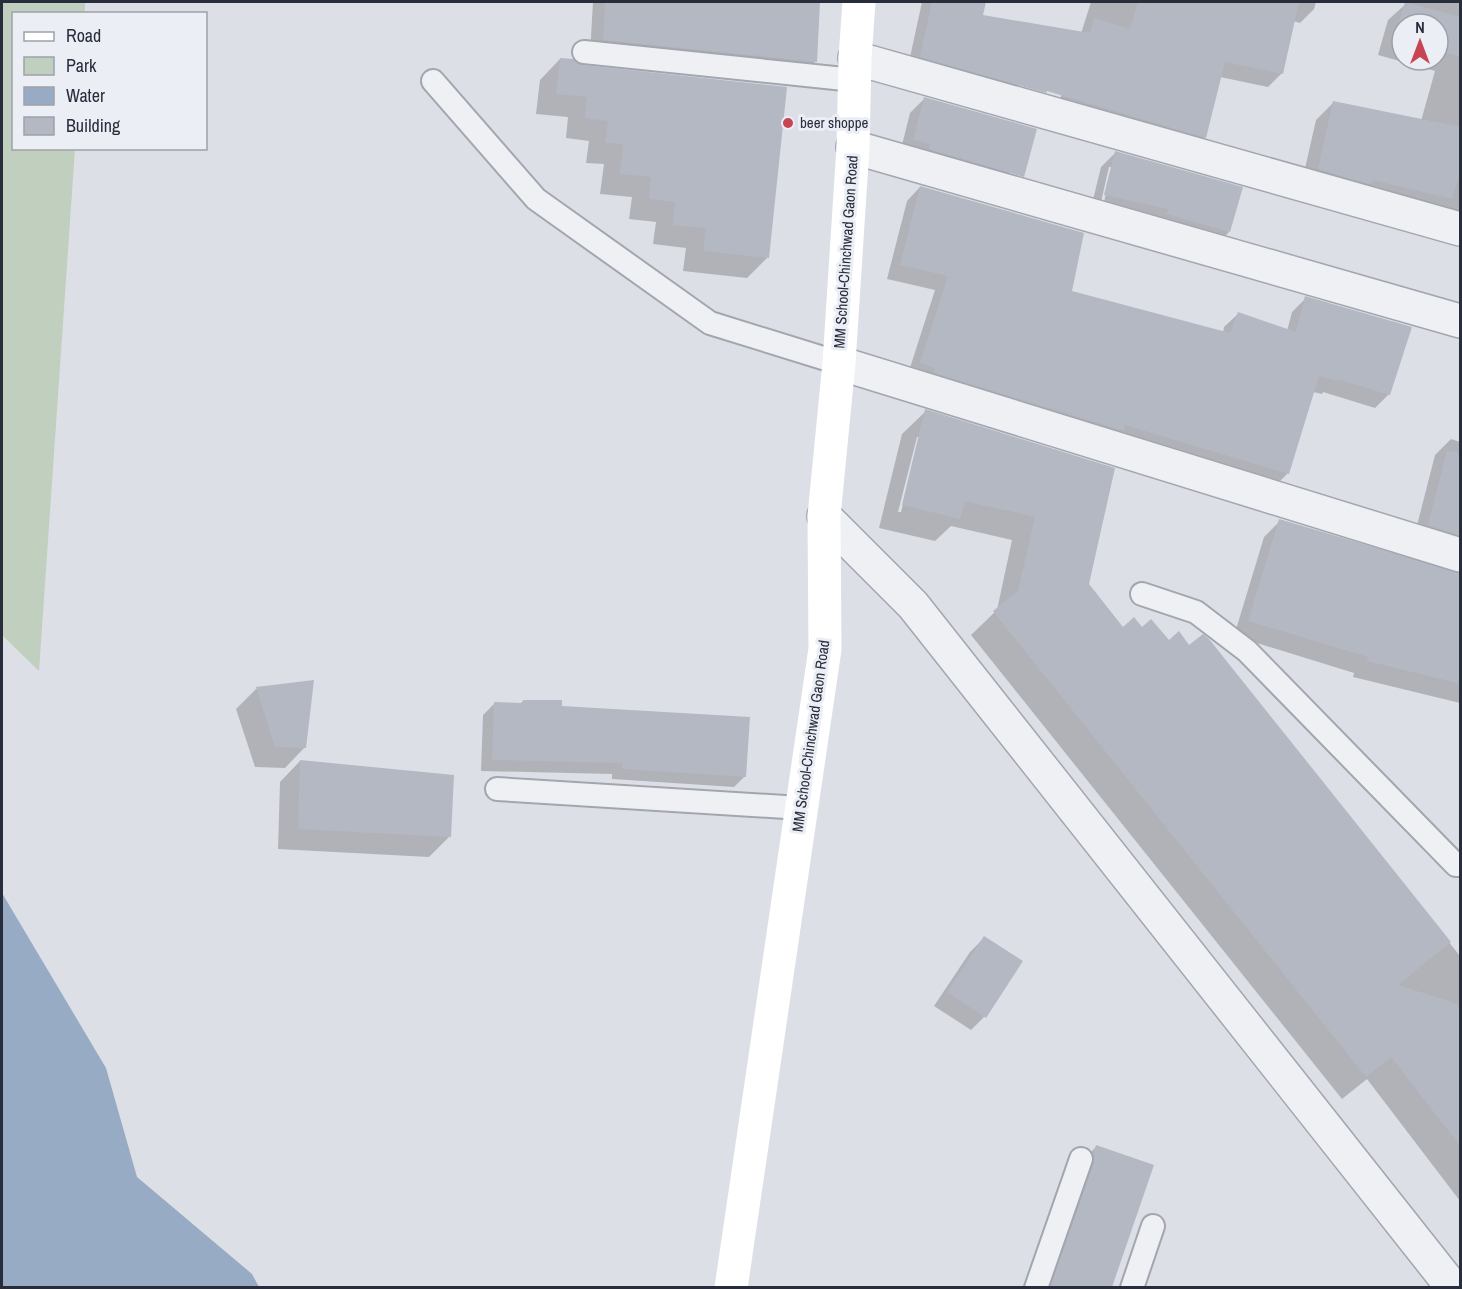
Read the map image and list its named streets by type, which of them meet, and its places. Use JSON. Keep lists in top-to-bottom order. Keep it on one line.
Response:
{"streets":{"main road":["MM School-Chinchwad Gaon Road"]},"places":["beer shoppe"],"legend":["Road","Park","Water","Building"],"north":"top"}
